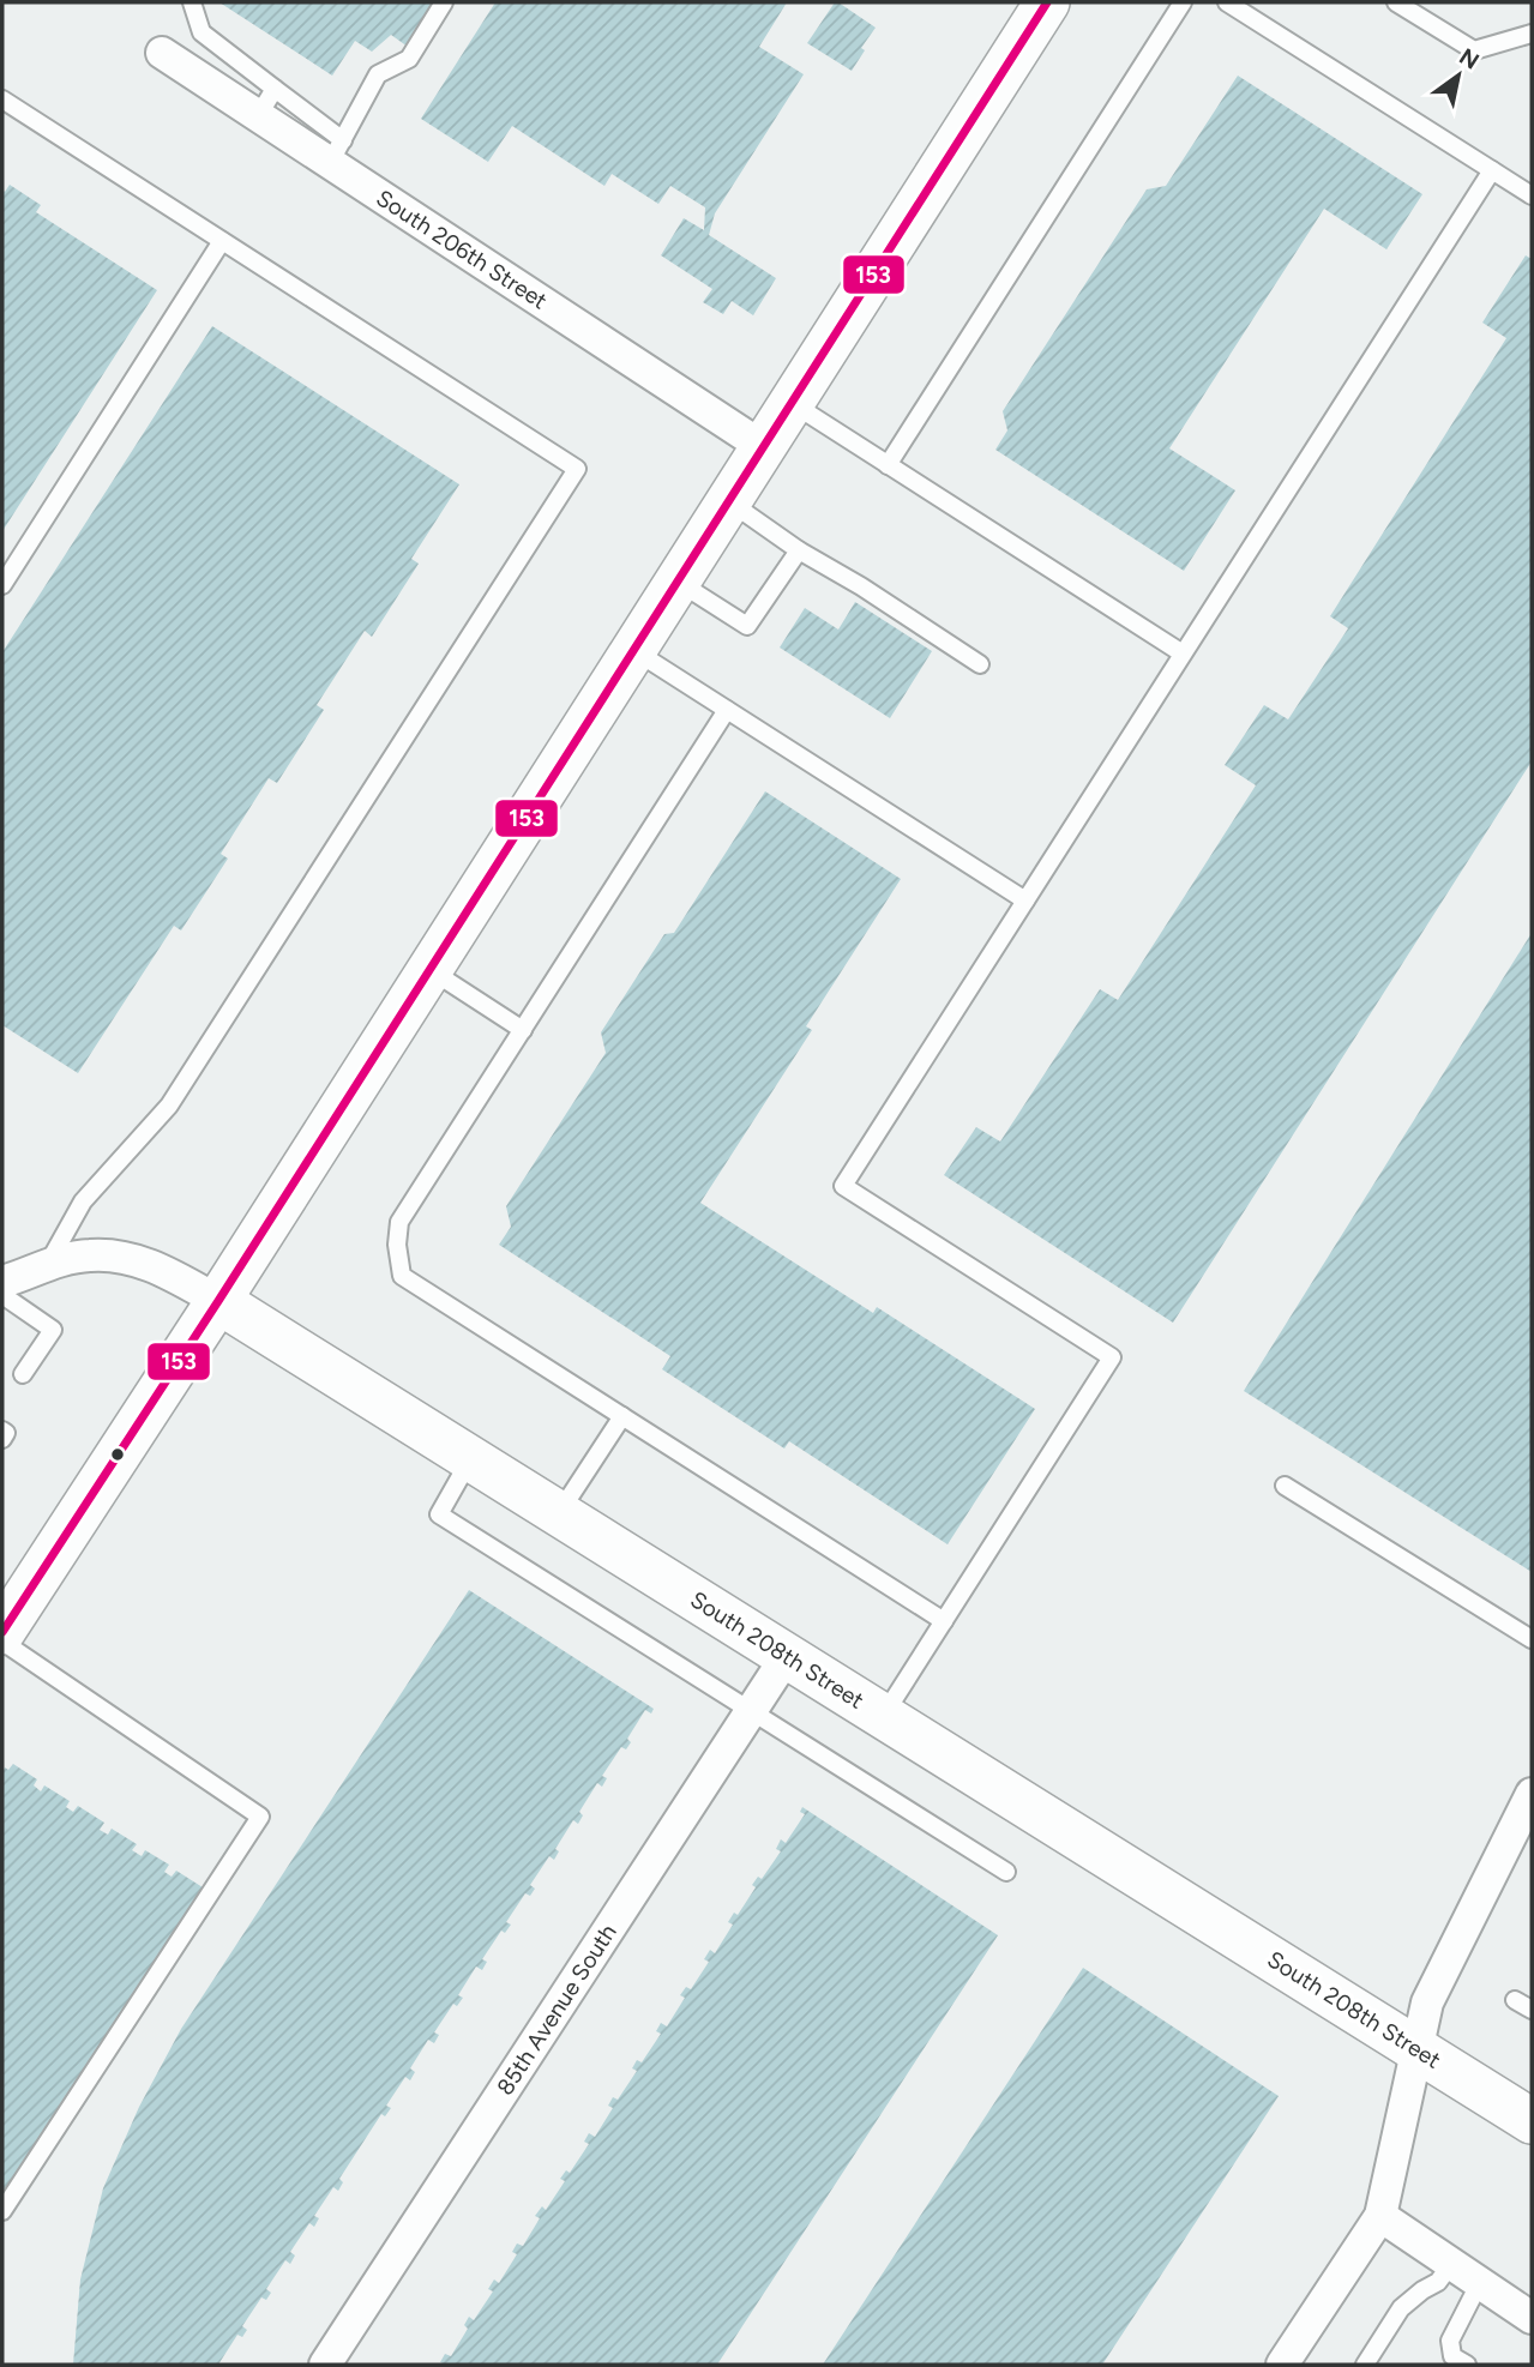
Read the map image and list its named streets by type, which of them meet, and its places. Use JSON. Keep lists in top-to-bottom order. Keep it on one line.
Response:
{"streets":{"main road":["South 208th Street"],"street":["South 206th Street","85th Avenue South"]},"crossings":[["South 208th Street","85th Avenue South"]],"lines":["transit line 153"],"north":"top right"}
